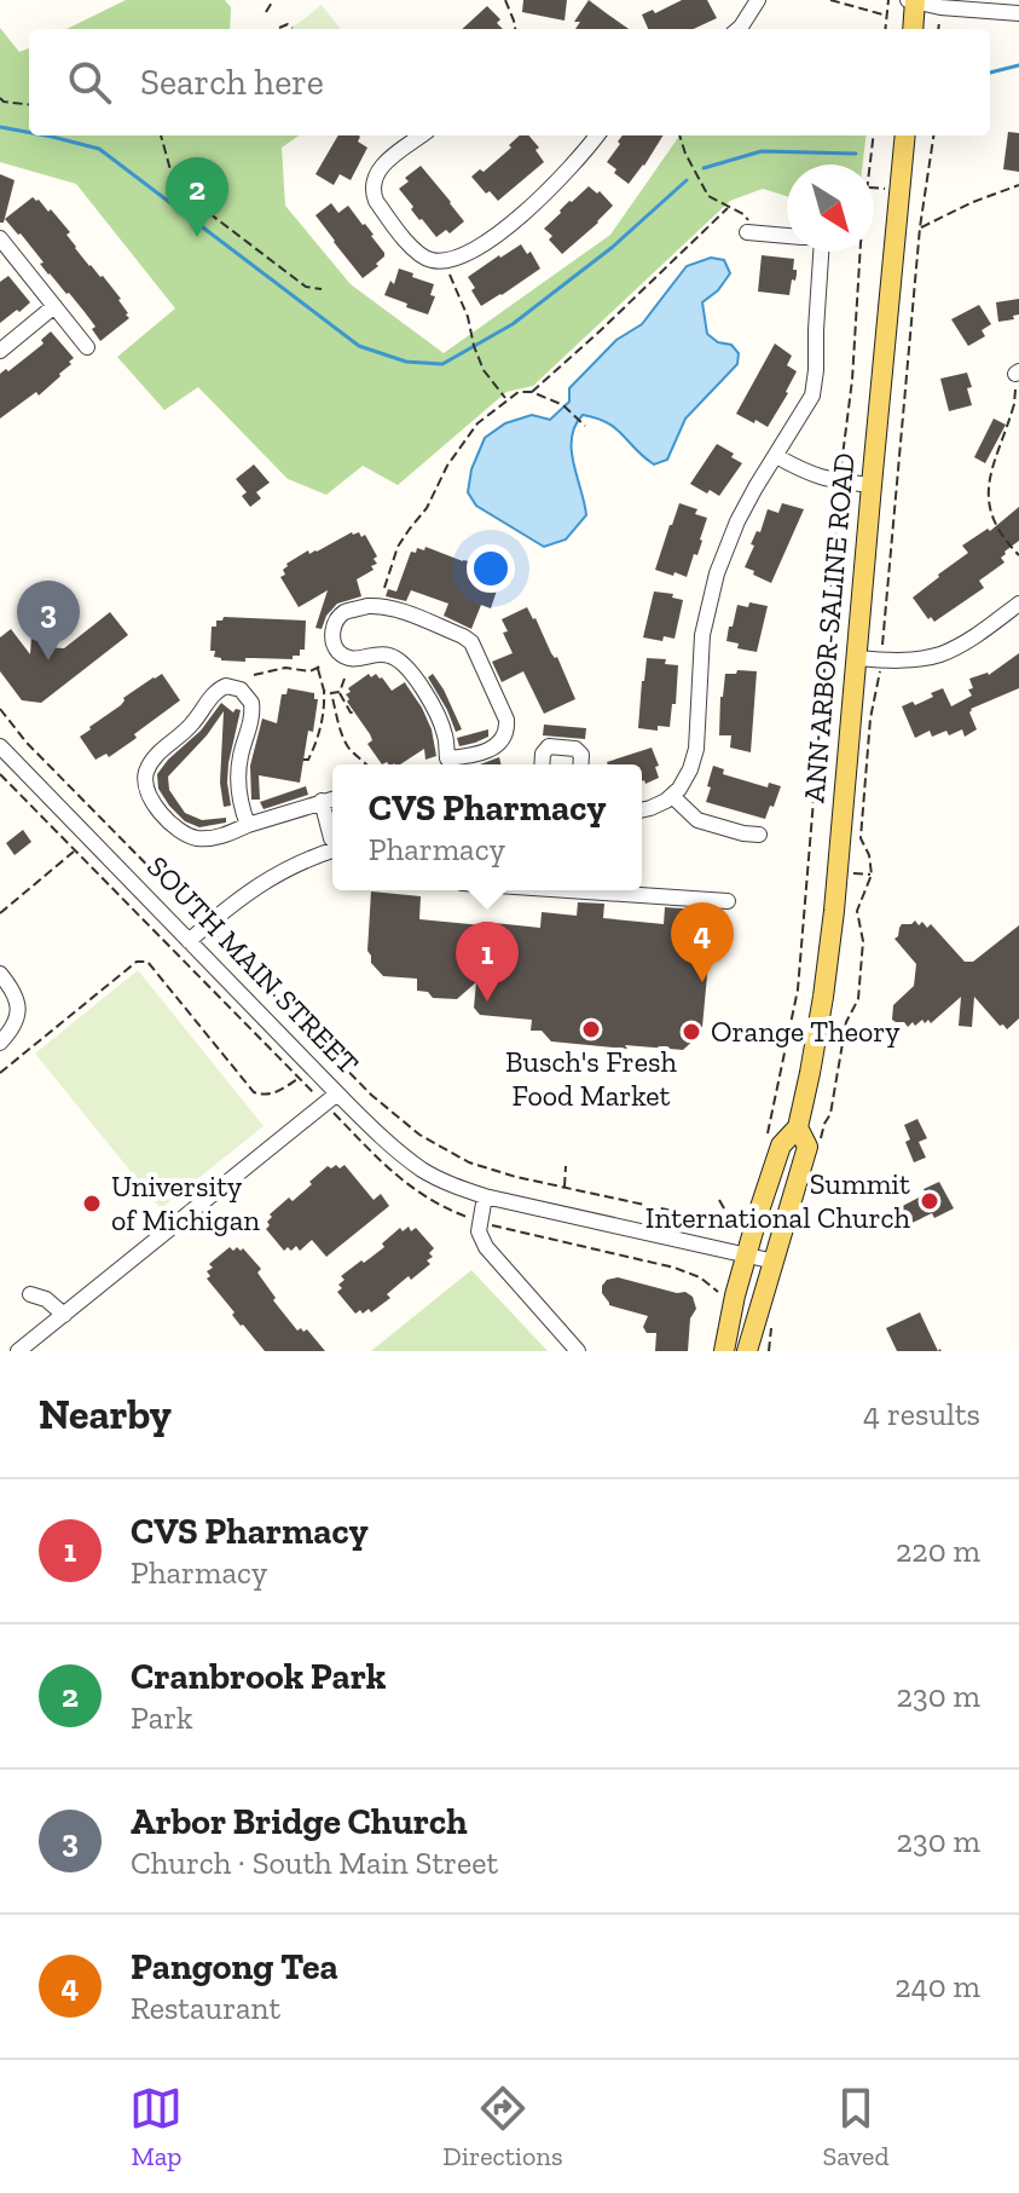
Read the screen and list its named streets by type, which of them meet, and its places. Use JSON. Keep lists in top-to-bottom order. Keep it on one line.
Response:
{"streets":{"main road":["ANN ARBOR-SALINE ROAD"],"street":["SOUTH MAIN STREET"]},"crossings":[["ANN ARBOR-SALINE ROAD","SOUTH MAIN STREET"]],"places":["Busch's Fresh Food Market","Orange Theory","Summit International Church","University of Michigan"],"north":"bottom right","page":{"search":"Search here","pins":["2","3","4","1"],"popup":["CVS Pharmacy","Pharmacy"],"heading":["Nearby","4 results"],"list":[{"mark":"1","name":"CVS Pharmacy","note":"Pharmacy","value":"220 m"},{"mark":"2","name":"Cranbrook Park","note":"Park","value":"230 m"},{"mark":"3","name":"Arbor Bridge Church","note":"Church · South Main Street","value":"230 m"},{"mark":"4","name":"Pangong Tea","note":"Restaurant","value":"240 m"}],"nav":["Map","Directions","Saved"]}}
